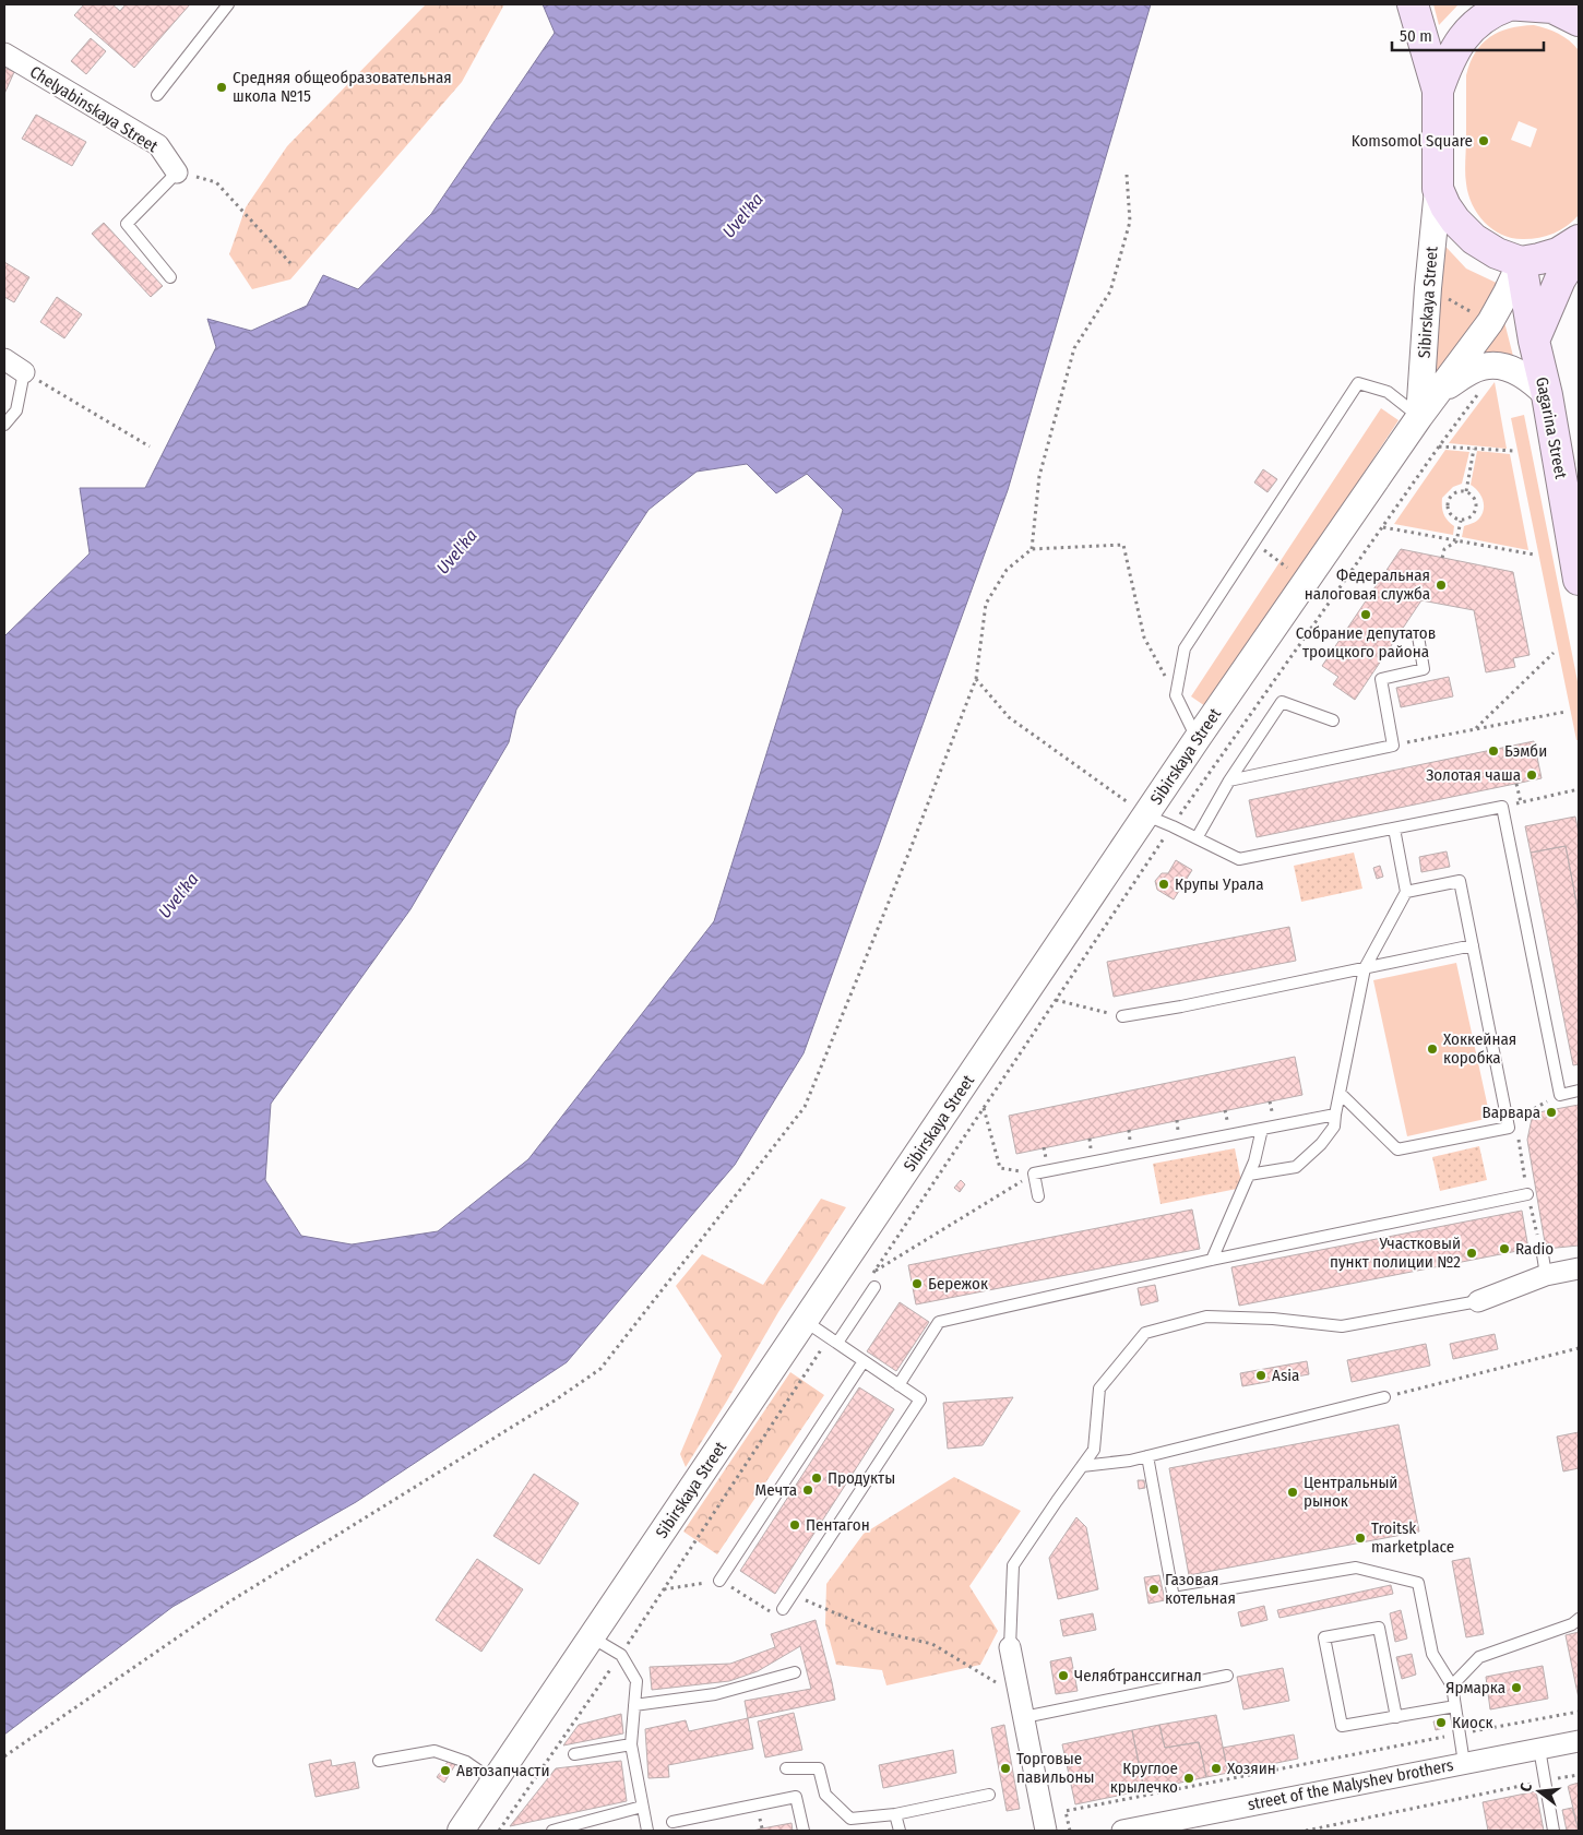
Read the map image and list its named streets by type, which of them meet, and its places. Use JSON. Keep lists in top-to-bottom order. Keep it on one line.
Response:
{"streets":{"main road":["Gagarina Street"],"street":["Chelyabinskaya Street","Sibirskaya Street","street of the Malyshev brothers"]},"crossings":[["Sibirskaya Street","Gagarina Street"]],"water":["Uvel'ka"],"places":["Средняя общеобразовательная школа №15","Komsomol Square","Федеральная налоговая служба","Собрание депутатов троицкого района","Бэмби","Золотая чаша","Крупы Урала","Хоккейная коробка","Варвара","Radio","Участковый пункт полиции №2","Бережок","Asia","Продукты","Мечта","Центральный рынок","Пентагон","Troitsk marketplace","Газовая котельная","Челябтранссигнал","Ярмарка","Киоск","Торговые павильоны","Хозяин","Автозапчасти","Круглое крылечко"],"scale_bar":"50 m","north":"left"}
